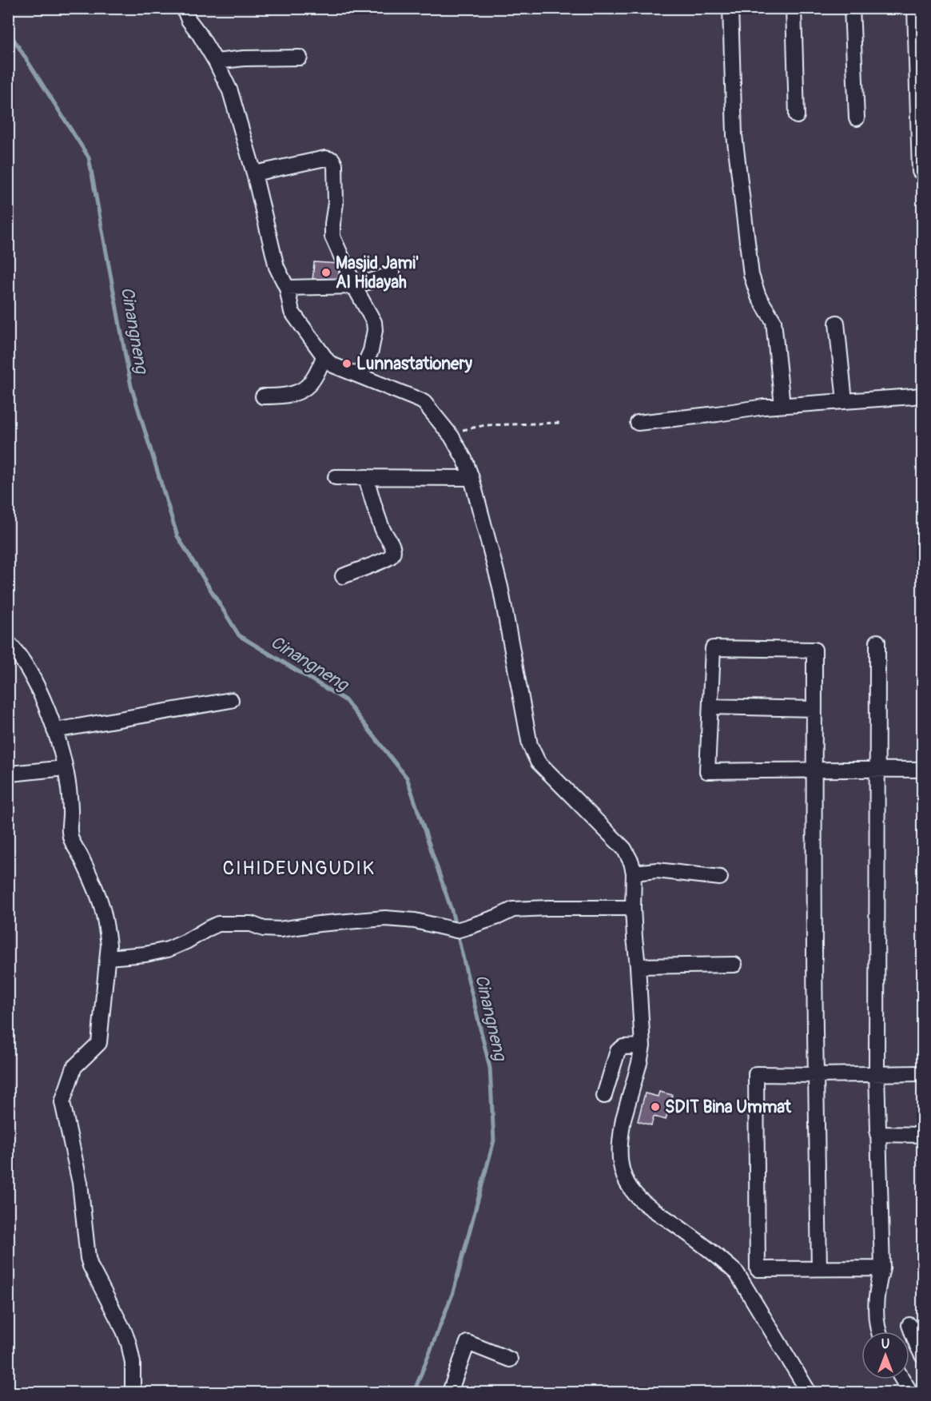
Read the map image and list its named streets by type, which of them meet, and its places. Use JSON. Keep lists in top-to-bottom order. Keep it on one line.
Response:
{"districts":["CIHIDEUNGUDIK"],"water":["Cinangneng"],"places":["Masjid Jami' Al Hidayah","Lunnastationery","SDIT Bina Ummat"],"north":"top"}
